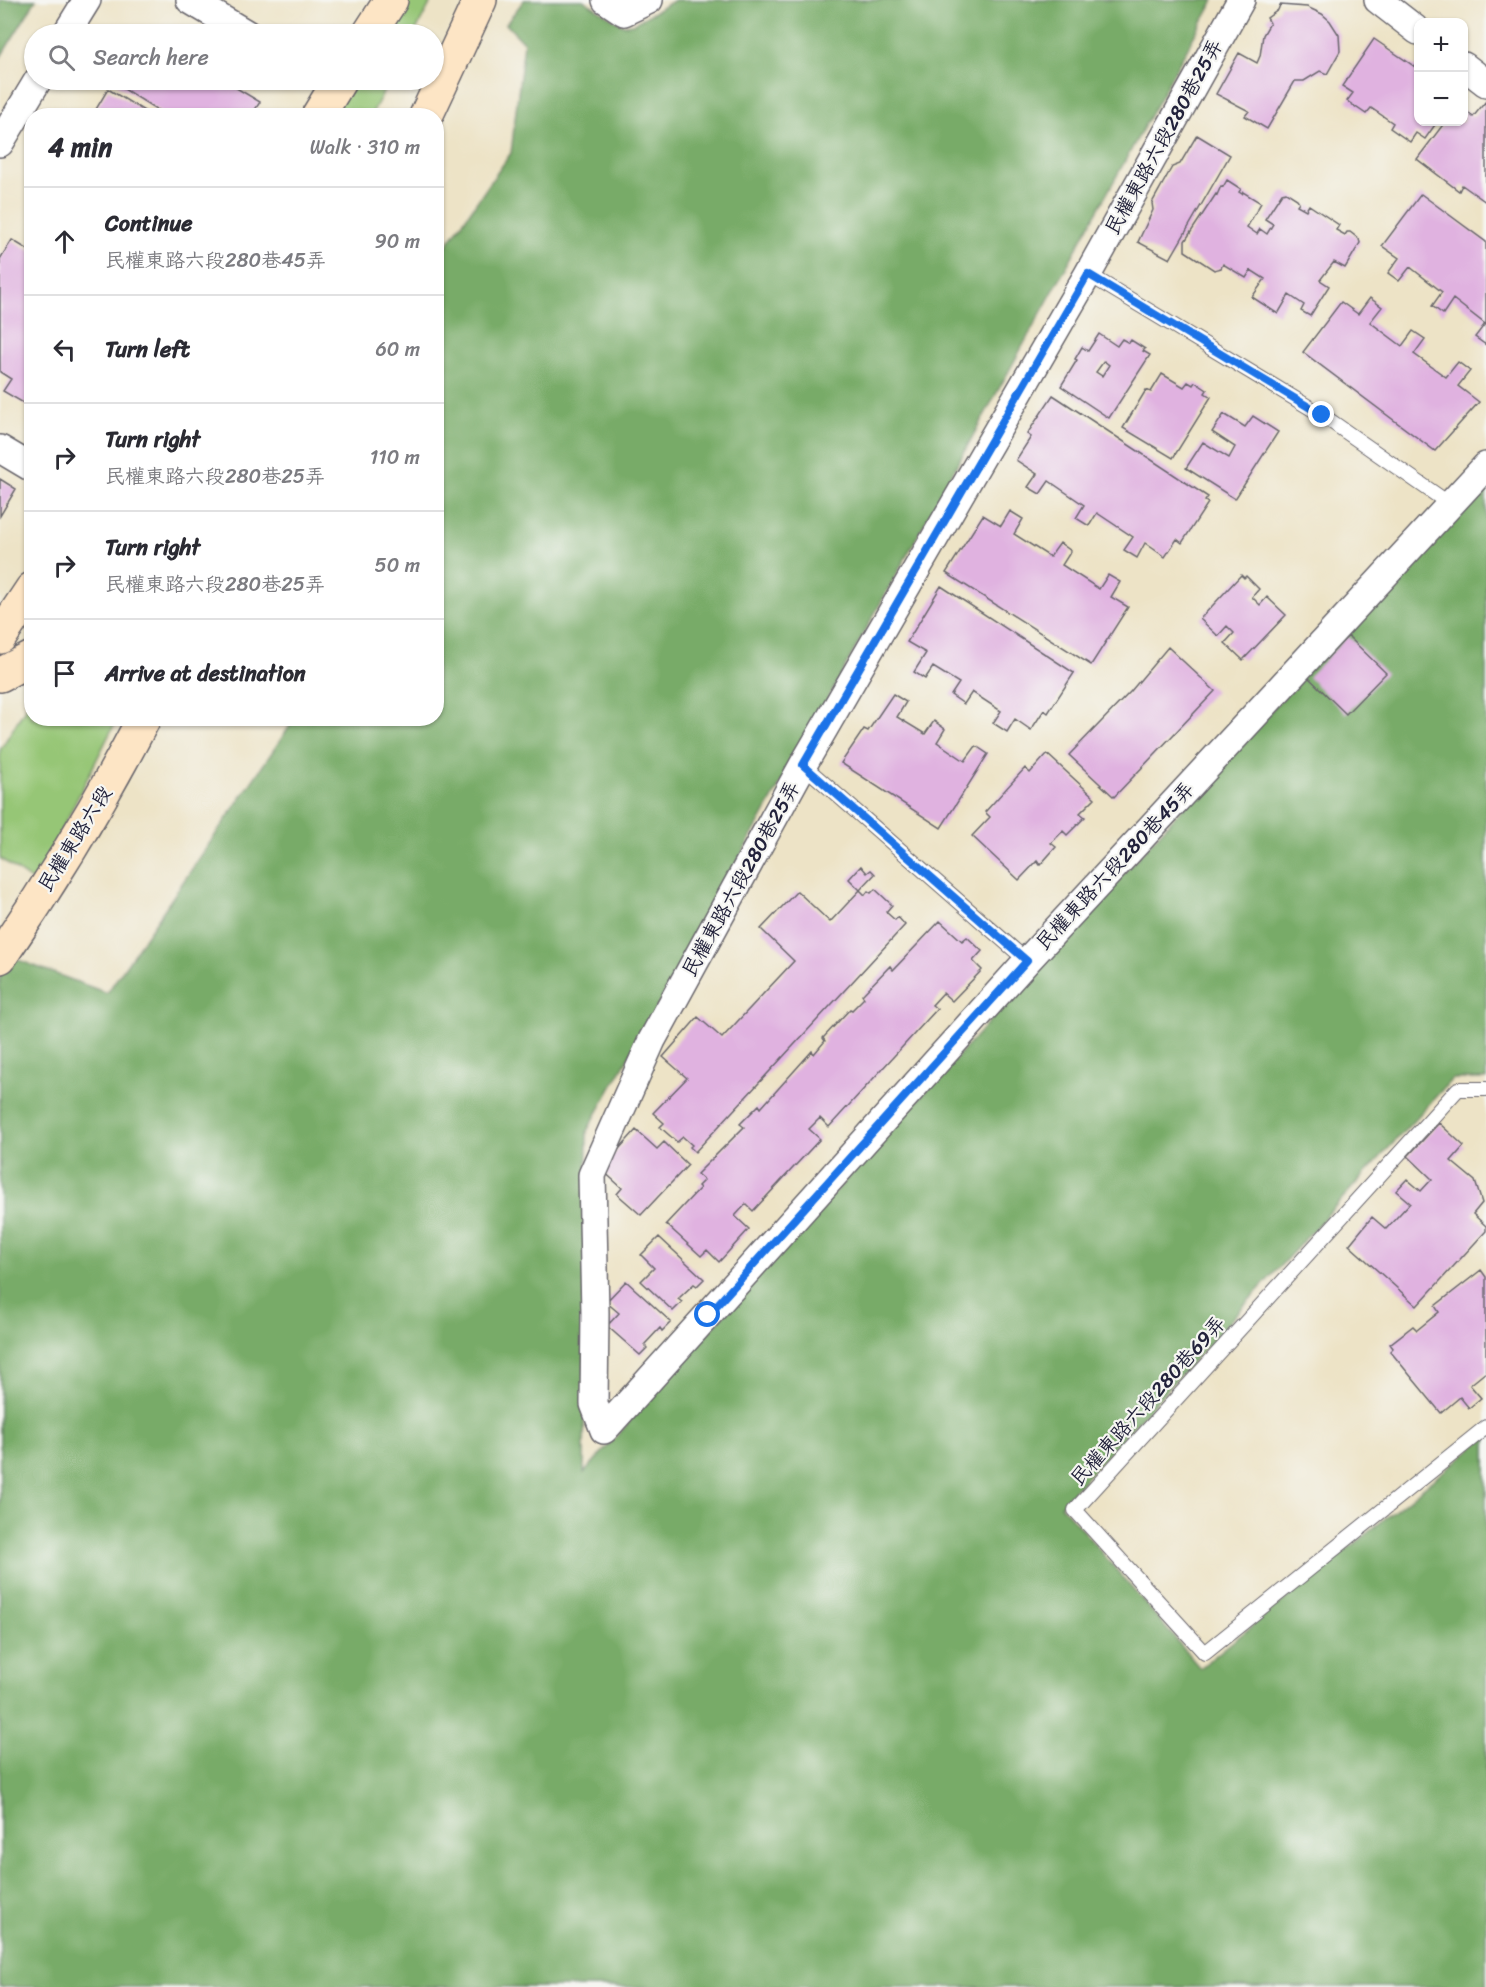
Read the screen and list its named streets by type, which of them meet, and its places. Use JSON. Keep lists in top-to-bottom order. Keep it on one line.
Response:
{"streets":{"main road":["民權東路六段"],"street":["民權東路六段280巷25弄","民權東路六段280巷45弄"],"lane":["民權東路六段280巷69弄"]},"crossings":[["民權東路六段280巷25弄","民權東路六段280巷45弄"]],"page":{"map_buttons":["+","−"],"search":"Search here","heading":["4 min","Walk · 310 m"],"list":[["Continue","民權東路六段280巷45弄","90 m"],["Turn left","60 m"],["Turn right","民權東路六段280巷25弄","110 m"],["Turn right","民權東路六段280巷25弄","50 m"],"Arrive at destination"]}}
